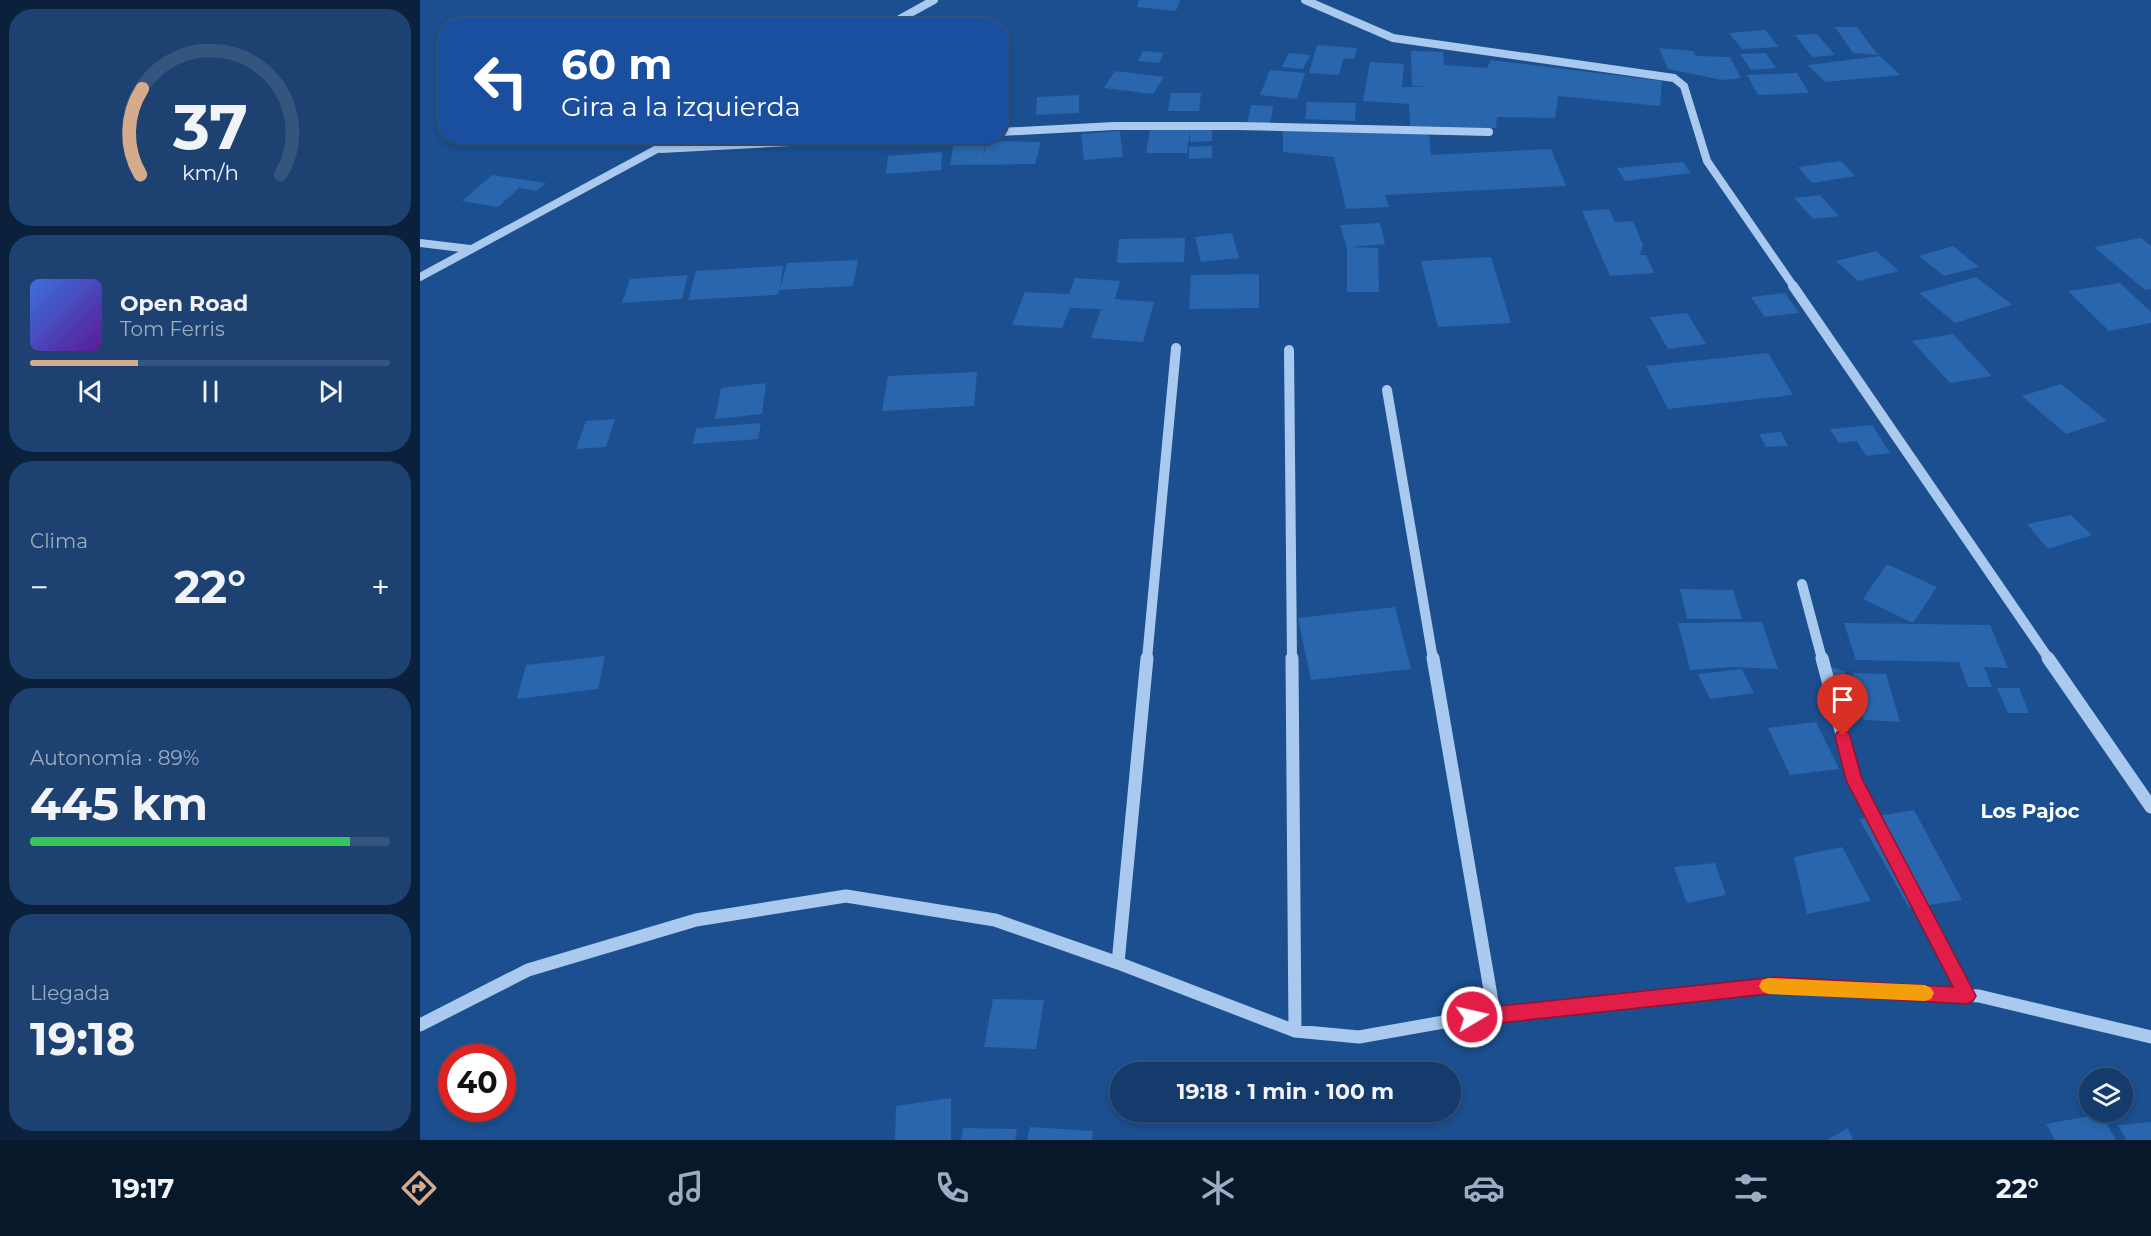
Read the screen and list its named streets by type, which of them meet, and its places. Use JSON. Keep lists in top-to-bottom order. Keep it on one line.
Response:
{"districts":["Los Pajoc"],"page":{"turn":["60 m","Gira a la izquierda"],"song":["Open Road","Tom Ferris"],"tile":["Clima",["Autonomía · 89%","445 km"],["Llegada","19:18"]],"heat":["−","22°","+"],"limit":"40","trip":"19:18 · 1 min · 100 m","tabs":["19:17","22°"],"gauge":["37","km/h"]}}
